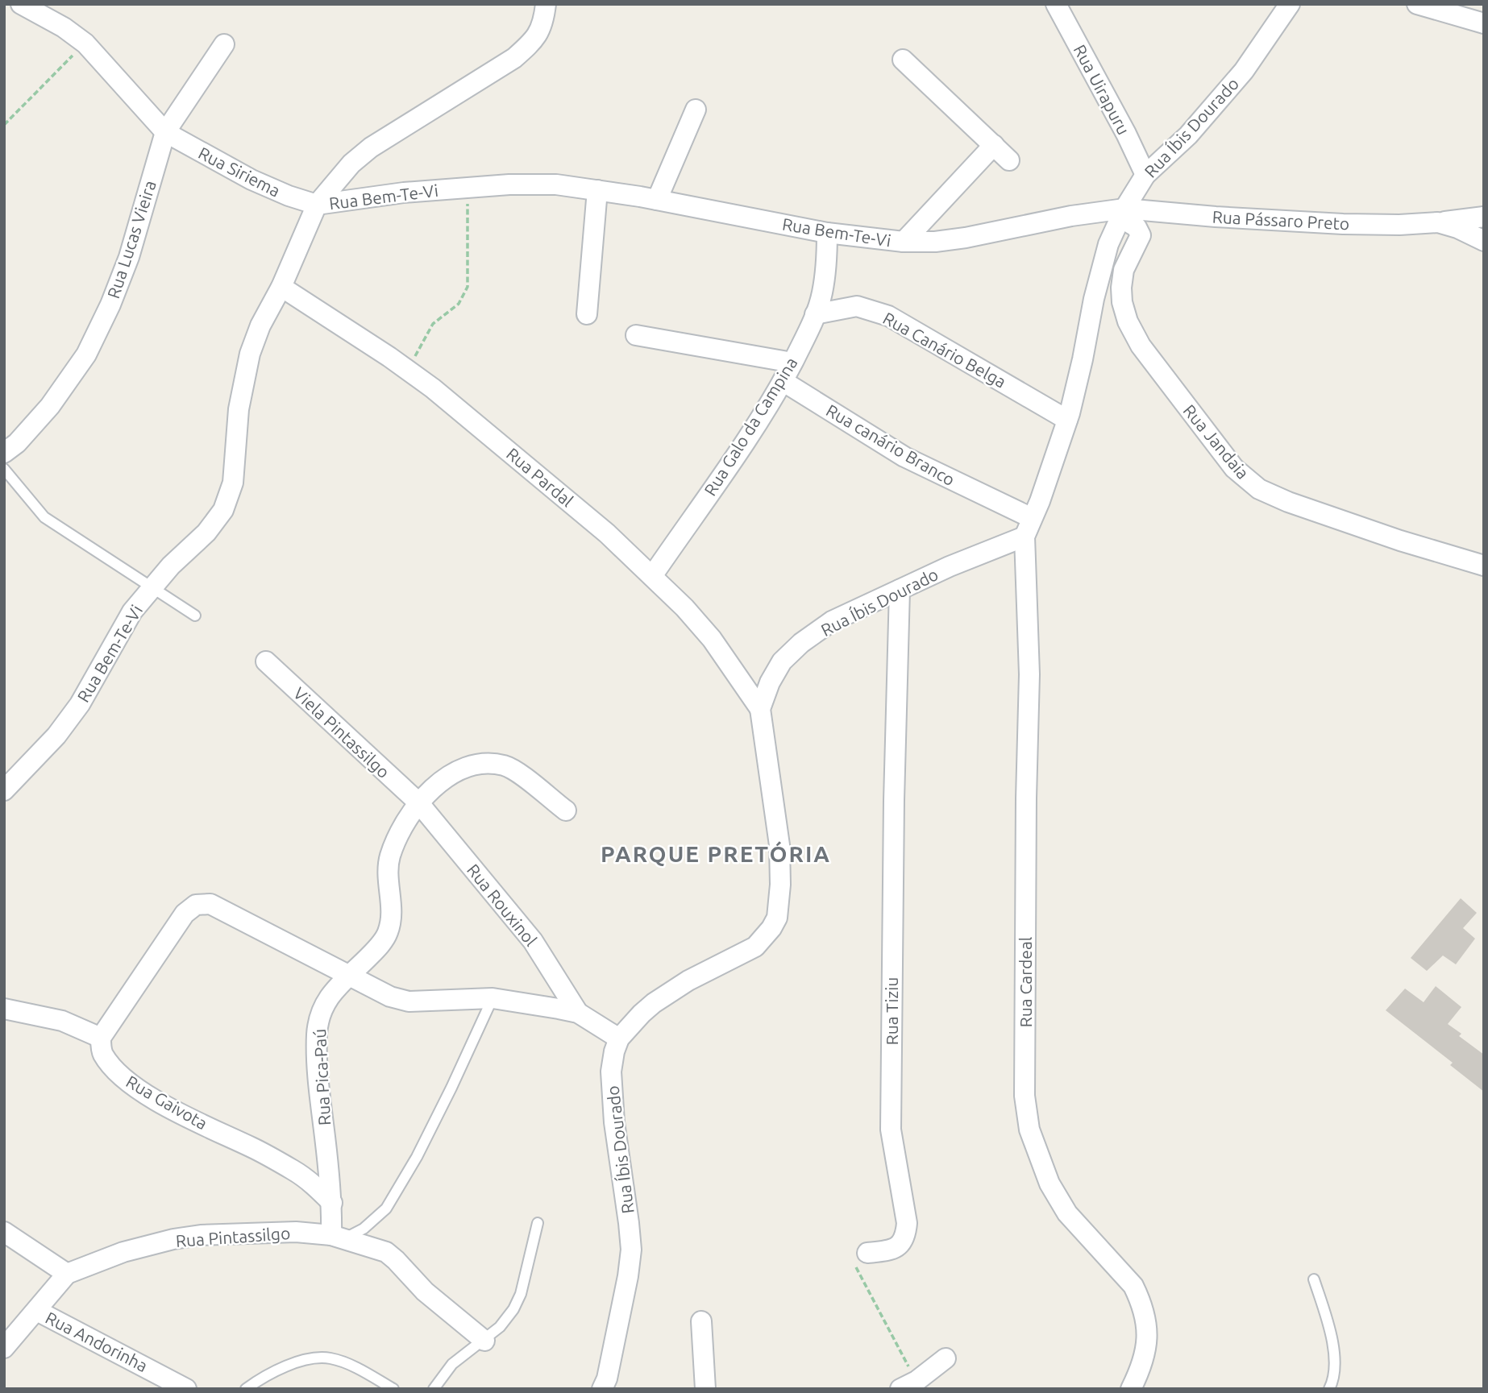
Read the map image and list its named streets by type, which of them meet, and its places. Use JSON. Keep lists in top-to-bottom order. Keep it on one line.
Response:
{"streets":{"street":["Rua Uirapuru","Rua Íbis Dourado","Rua Siriema","Rua Bem-Te-Vi","Rua Pássaro Preto","Rua Lucas Vieira","Rua Canário Belga","Rua Galo da Campina","Rua Jandaia","Rua canário Branco","Rua Pardal","Viela Pintassilgo","Rua Rouxinol","Rua Cardeal","Rua Tiziu","Rua Pica-Paú","Rua Gaivota","Rua Pintassilgo","Rua Andorinha"]},"crossings":[["Rua Uirapuru","Rua Íbis Dourado"],["Rua Íbis Dourado","Rua Bem-Te-Vi"],["Rua Íbis Dourado","Rua Pássaro Preto"],["Rua Íbis Dourado","Rua Canário Belga"],["Rua Íbis Dourado","Rua Jandaia"],["Rua Íbis Dourado","Rua canário Branco"],["Rua Íbis Dourado","Rua Pardal"],["Rua Íbis Dourado","Rua Cardeal"],["Rua Íbis Dourado","Rua Tiziu"],["Rua Siriema","Rua Bem-Te-Vi"],["Rua Siriema","Rua Lucas Vieira"],["Rua Bem-Te-Vi","Rua Pássaro Preto"],["Rua Bem-Te-Vi","Rua Galo da Campina"],["Rua Bem-Te-Vi","Rua Jandaia"],["Rua Bem-Te-Vi","Rua Pardal"],["Rua Pássaro Preto","Rua Jandaia"],["Rua Canário Belga","Rua Galo da Campina"],["Rua Galo da Campina","Rua canário Branco"],["Rua Galo da Campina","Rua Pardal"],["Rua canário Branco","Rua Cardeal"],["Viela Pintassilgo","Rua Rouxinol"],["Viela Pintassilgo","Rua Pica-Paú"],["Rua Rouxinol","Rua Pica-Paú"],["Rua Pica-Paú","Rua Gaivota"],["Rua Pica-Paú","Rua Pintassilgo"]],"districts":["PARQUE PRETÓRIA"]}
